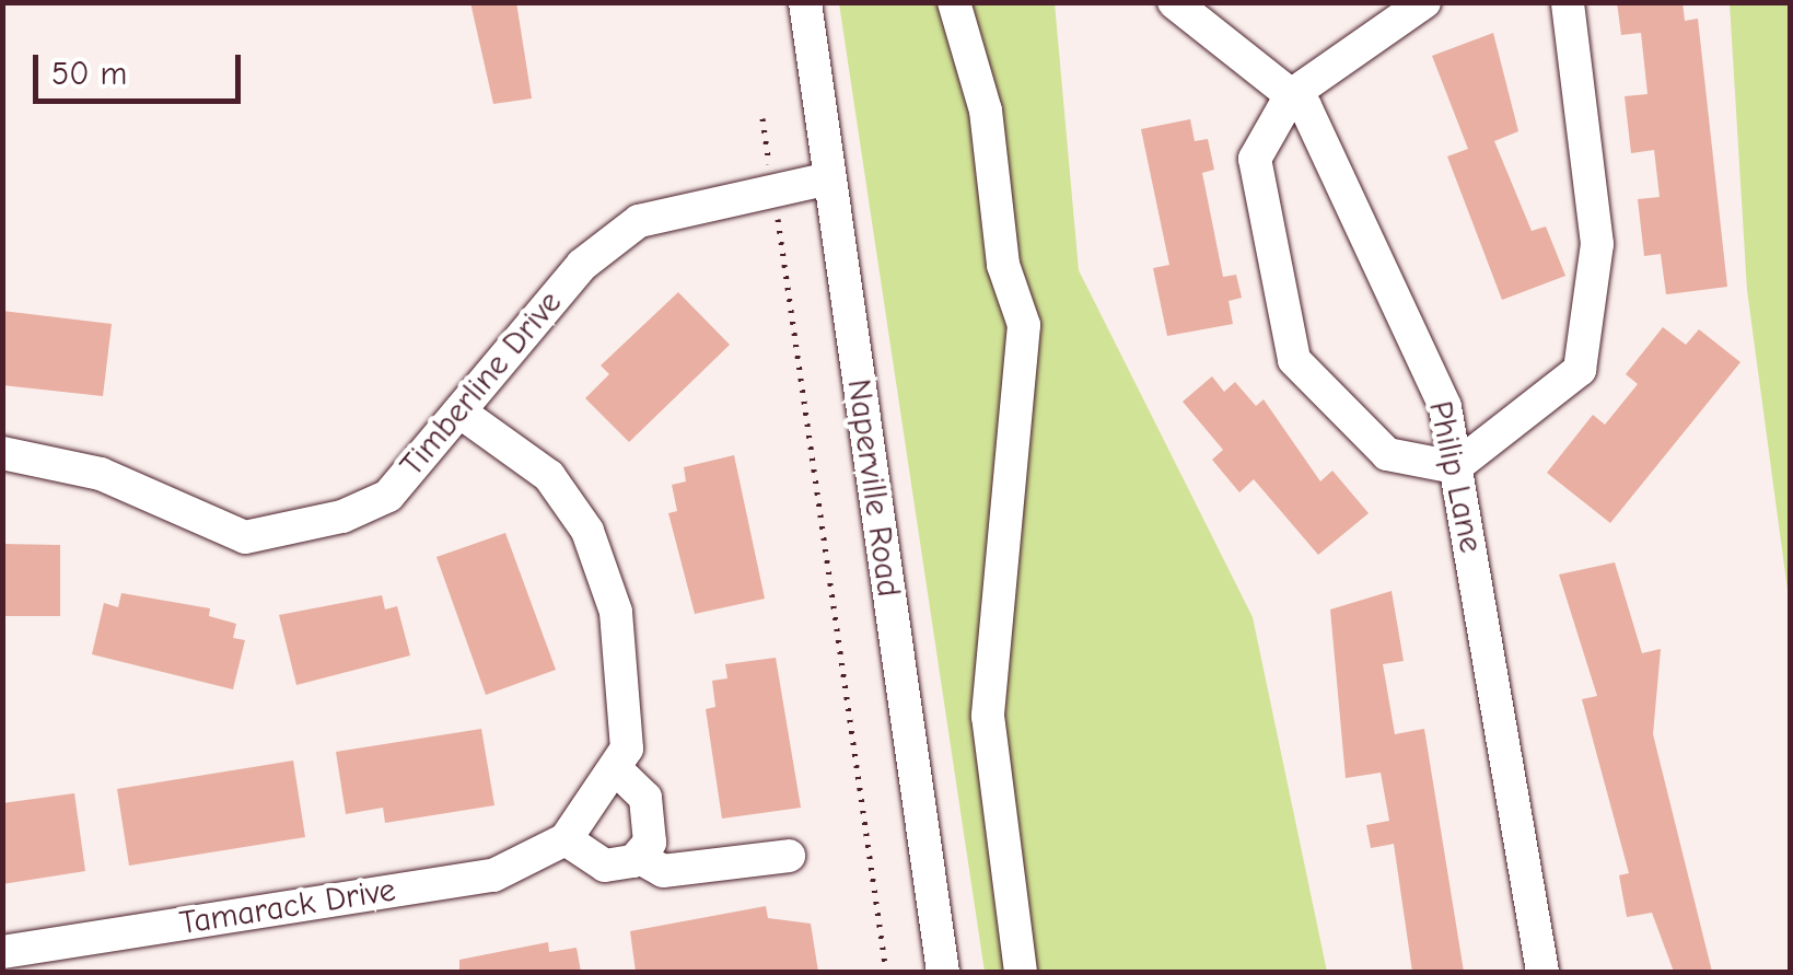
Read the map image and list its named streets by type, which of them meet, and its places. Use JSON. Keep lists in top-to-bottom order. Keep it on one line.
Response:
{"streets":{"street":["Timberline Drive","Philip Lane","Naperville Road","Tamarack Drive"]},"crossings":[["Timberline Drive","Naperville Road"],["Timberline Drive","Tamarack Drive"]],"scale_bar":"50 m"}
